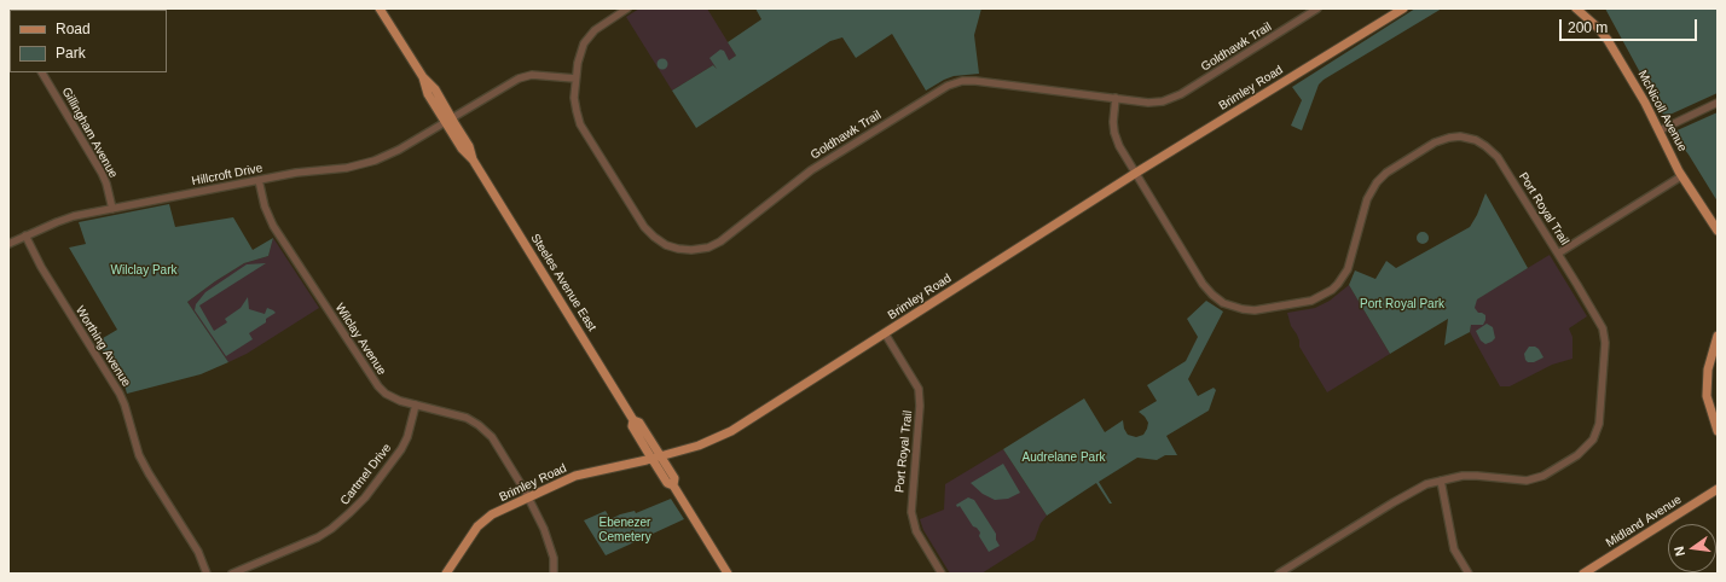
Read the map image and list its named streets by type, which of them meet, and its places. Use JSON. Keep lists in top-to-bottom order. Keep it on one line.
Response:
{"streets":{"main road":["Brimley Road","McNicoll Avenue","Steeles Avenue East","Midland Avenue"],"street":["Goldhawk Trail","Gillingham Avenue","Hillcroft Drive","Port Royal Trail","Wilclay Avenue","Worthing Avenue","Cartmel Drive"]},"crossings":[["Goldhawk Trail","Hillcroft Drive"],["Goldhawk Trail","Port Royal Trail"],["Brimley Road","Port Royal Trail"],["Brimley Road","Steeles Avenue East"],["Brimley Road","Wilclay Avenue"],["Gillingham Avenue","Hillcroft Drive"],["Hillcroft Drive","Steeles Avenue East"],["Hillcroft Drive","Wilclay Avenue"],["Hillcroft Drive","Worthing Avenue"],["Wilclay Avenue","Cartmel Drive"]],"parks":["Wilclay Park","Port Royal Park","Audrelane Park","Ebenezer Cemetery"],"legend":["Road","Park"],"scale_bar":"200 m","north":"left"}
